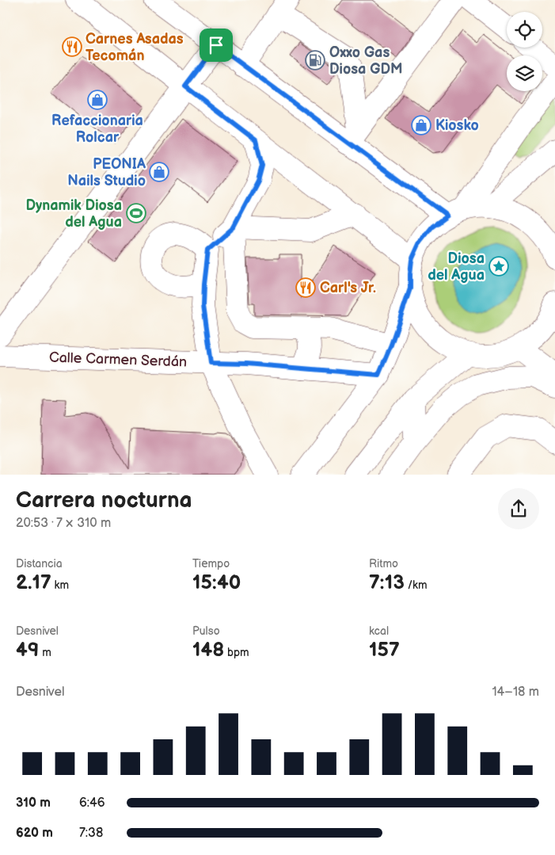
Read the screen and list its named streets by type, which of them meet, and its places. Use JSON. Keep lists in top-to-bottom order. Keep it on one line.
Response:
{"streets":{"main road":["Calle Carmen Serdán"]},"places":{"restaurant":["Carnes Asadas Tecomán","Carl's Jr."],"fuel station":["Oxxo Gas Diosa GDM"],"shop":["Refaccionaria Rolcar","Kiosko","PEONIA Nails Studio"],"sports":["Dynamik Diosa del Agua"],"place":["Diosa del Agua"]},"page":{"heading":["Carrera nocturna","20:53 · 7 × 310 m"],"stats":[["Distancia","2.17 km"],["Tiempo","15:40"],["Ritmo","7:13 /km"],["Desnivel","49 m"],["Pulso","148 bpm"],["kcal","157"]],"chart":["Desnivel","14–18 m"],"list":[{"name":"310 m","note":"6:46"},{"name":"620 m","note":"7:38"}]}}
